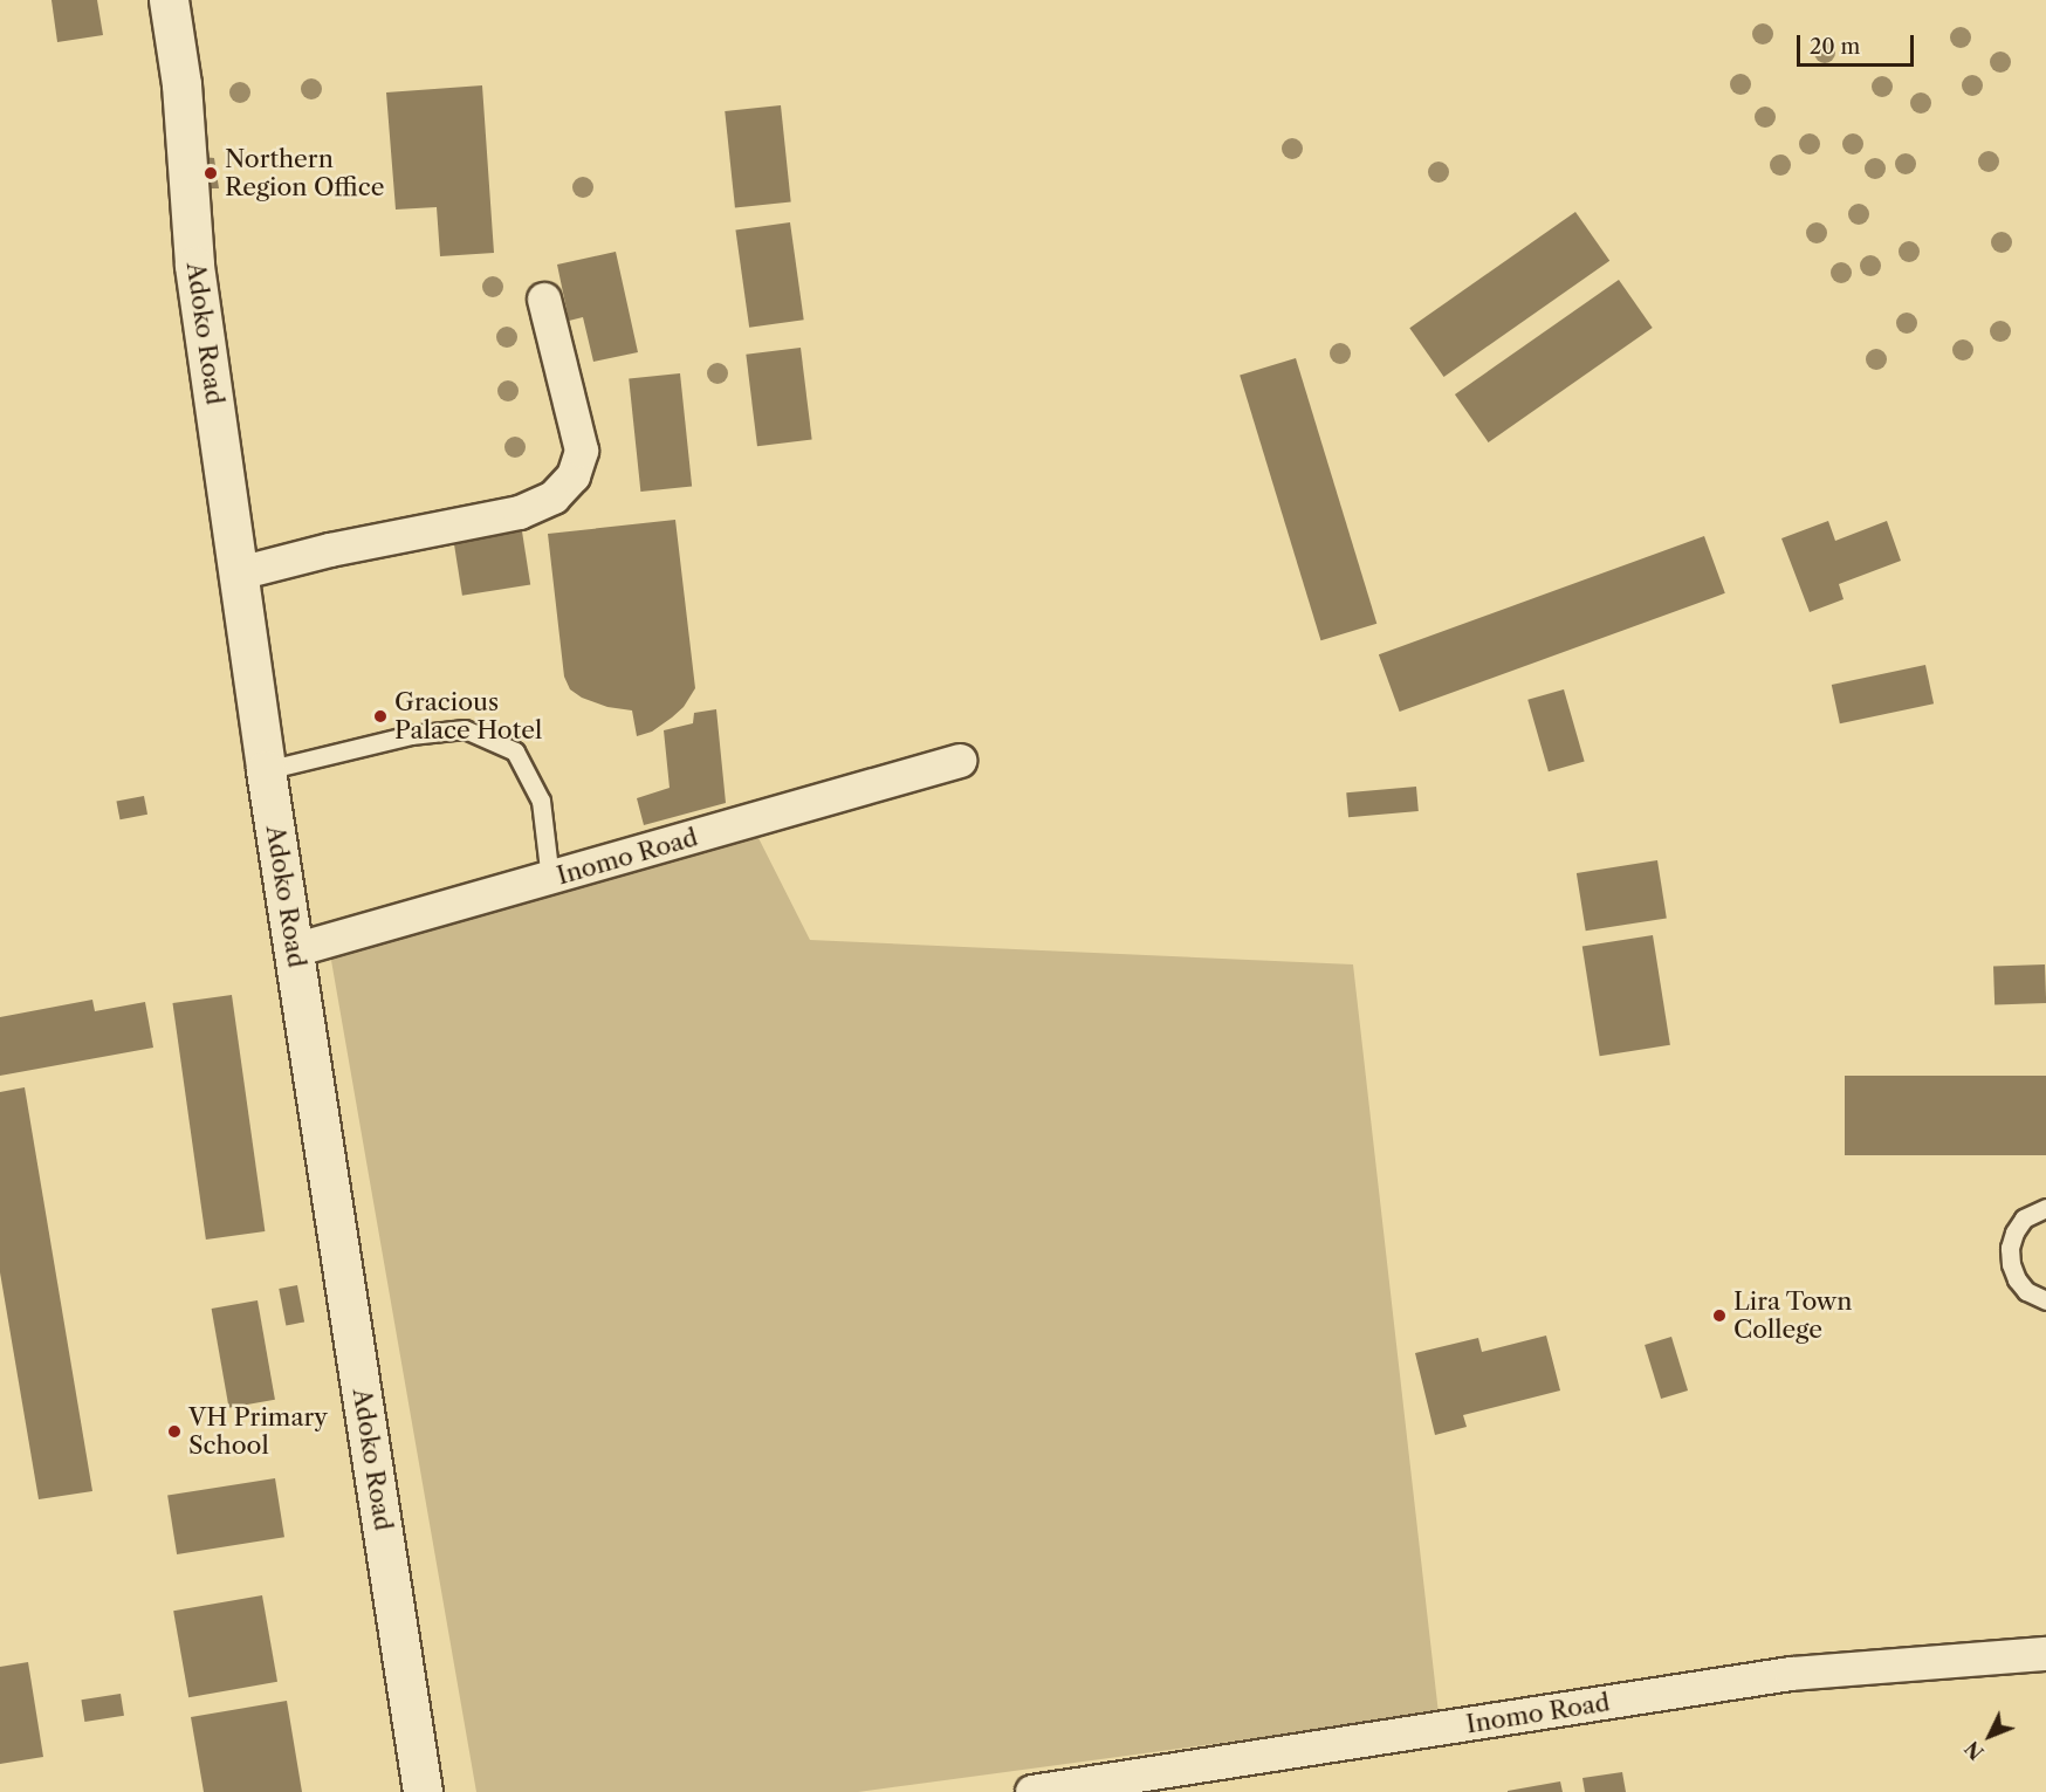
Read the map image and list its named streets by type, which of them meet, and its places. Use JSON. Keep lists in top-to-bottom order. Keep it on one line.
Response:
{"streets":{"street":["Adoko Road","Inomo Road"]},"crossings":[["Adoko Road","Inomo Road"]],"places":["Northern Region Office","Gracious Palace Hotel","Lira Town College","VH Primary School"],"scale_bar":"20 m","north":"bottom left"}
